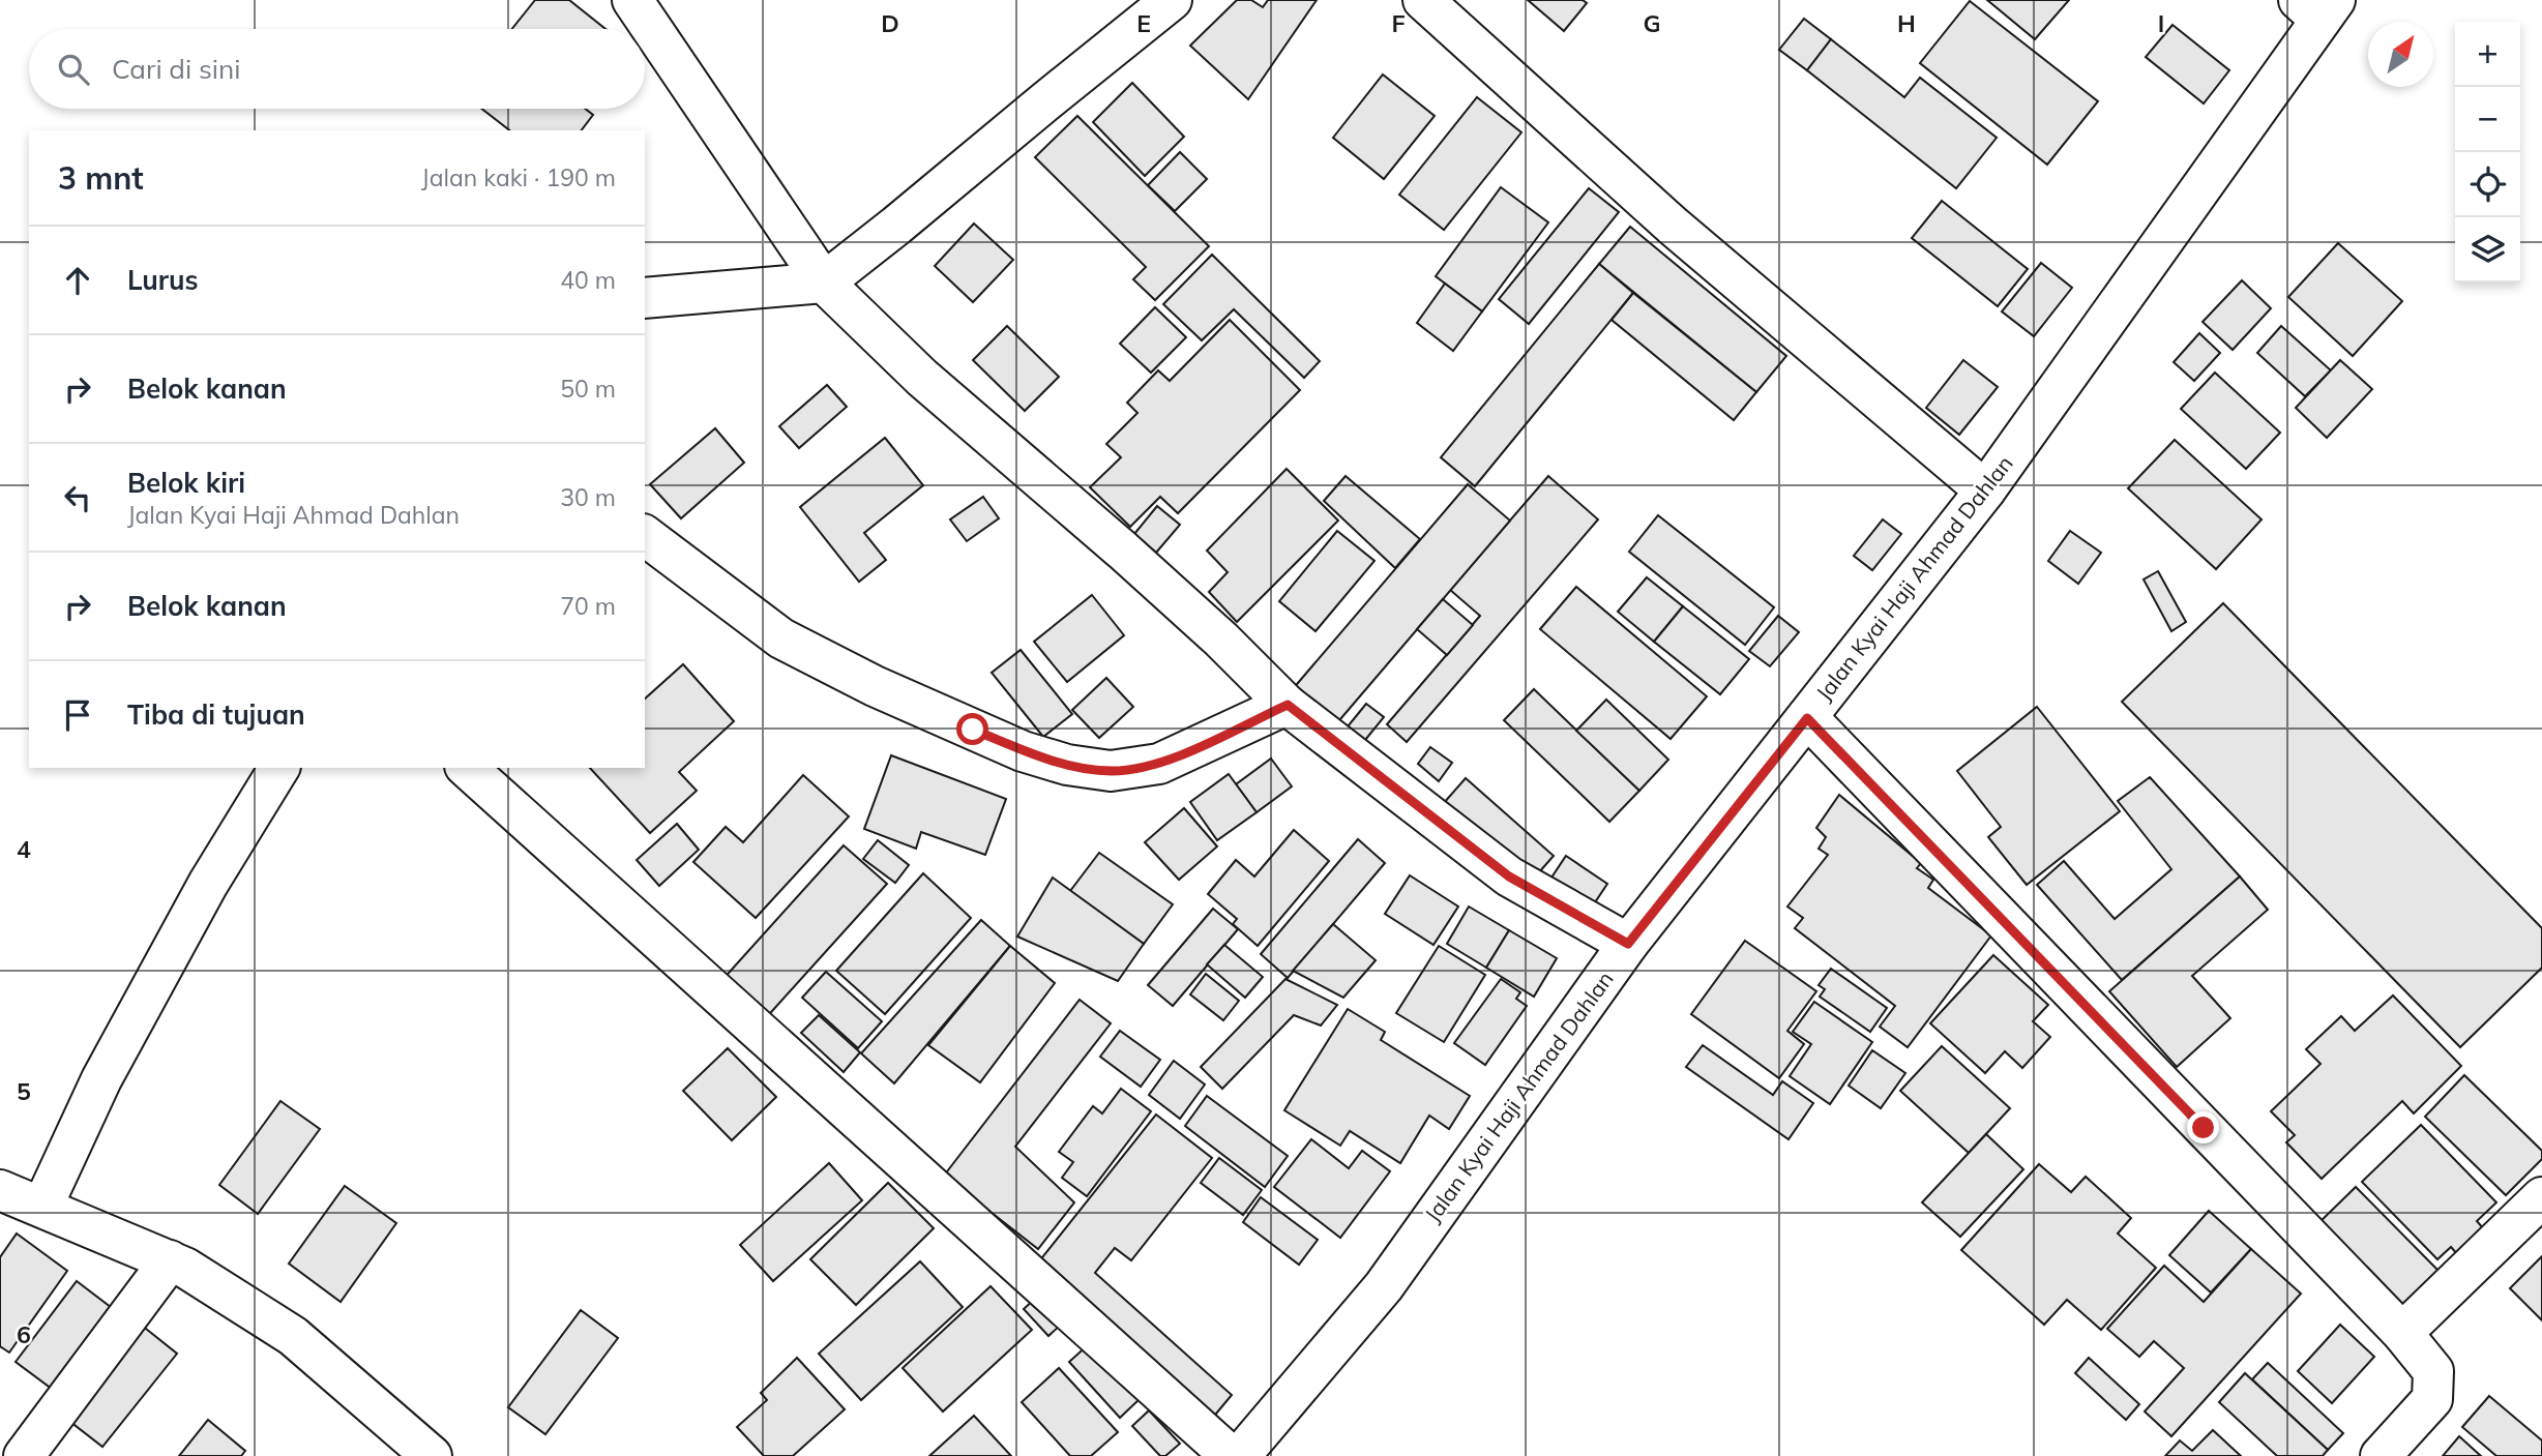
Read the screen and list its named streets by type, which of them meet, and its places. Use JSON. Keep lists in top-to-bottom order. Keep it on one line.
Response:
{"streets":{"street":["Jalan Kyai Haji Ahmad Dahlan"]},"north":"top right","page":{"map_buttons":["+","−"],"search":"Cari di sini","heading":["3 mnt","Jalan kaki · 190 m"],"list":[["Lurus","40 m"],["Belok kanan","50 m"],["Belok kiri","Jalan Kyai Haji Ahmad Dahlan","30 m"],["Belok kanan","70 m"],"Tiba di tujuan"]},"grid":{"columns":["D","E","F","G","H","I"],"rows":["4","5","6"]}}
